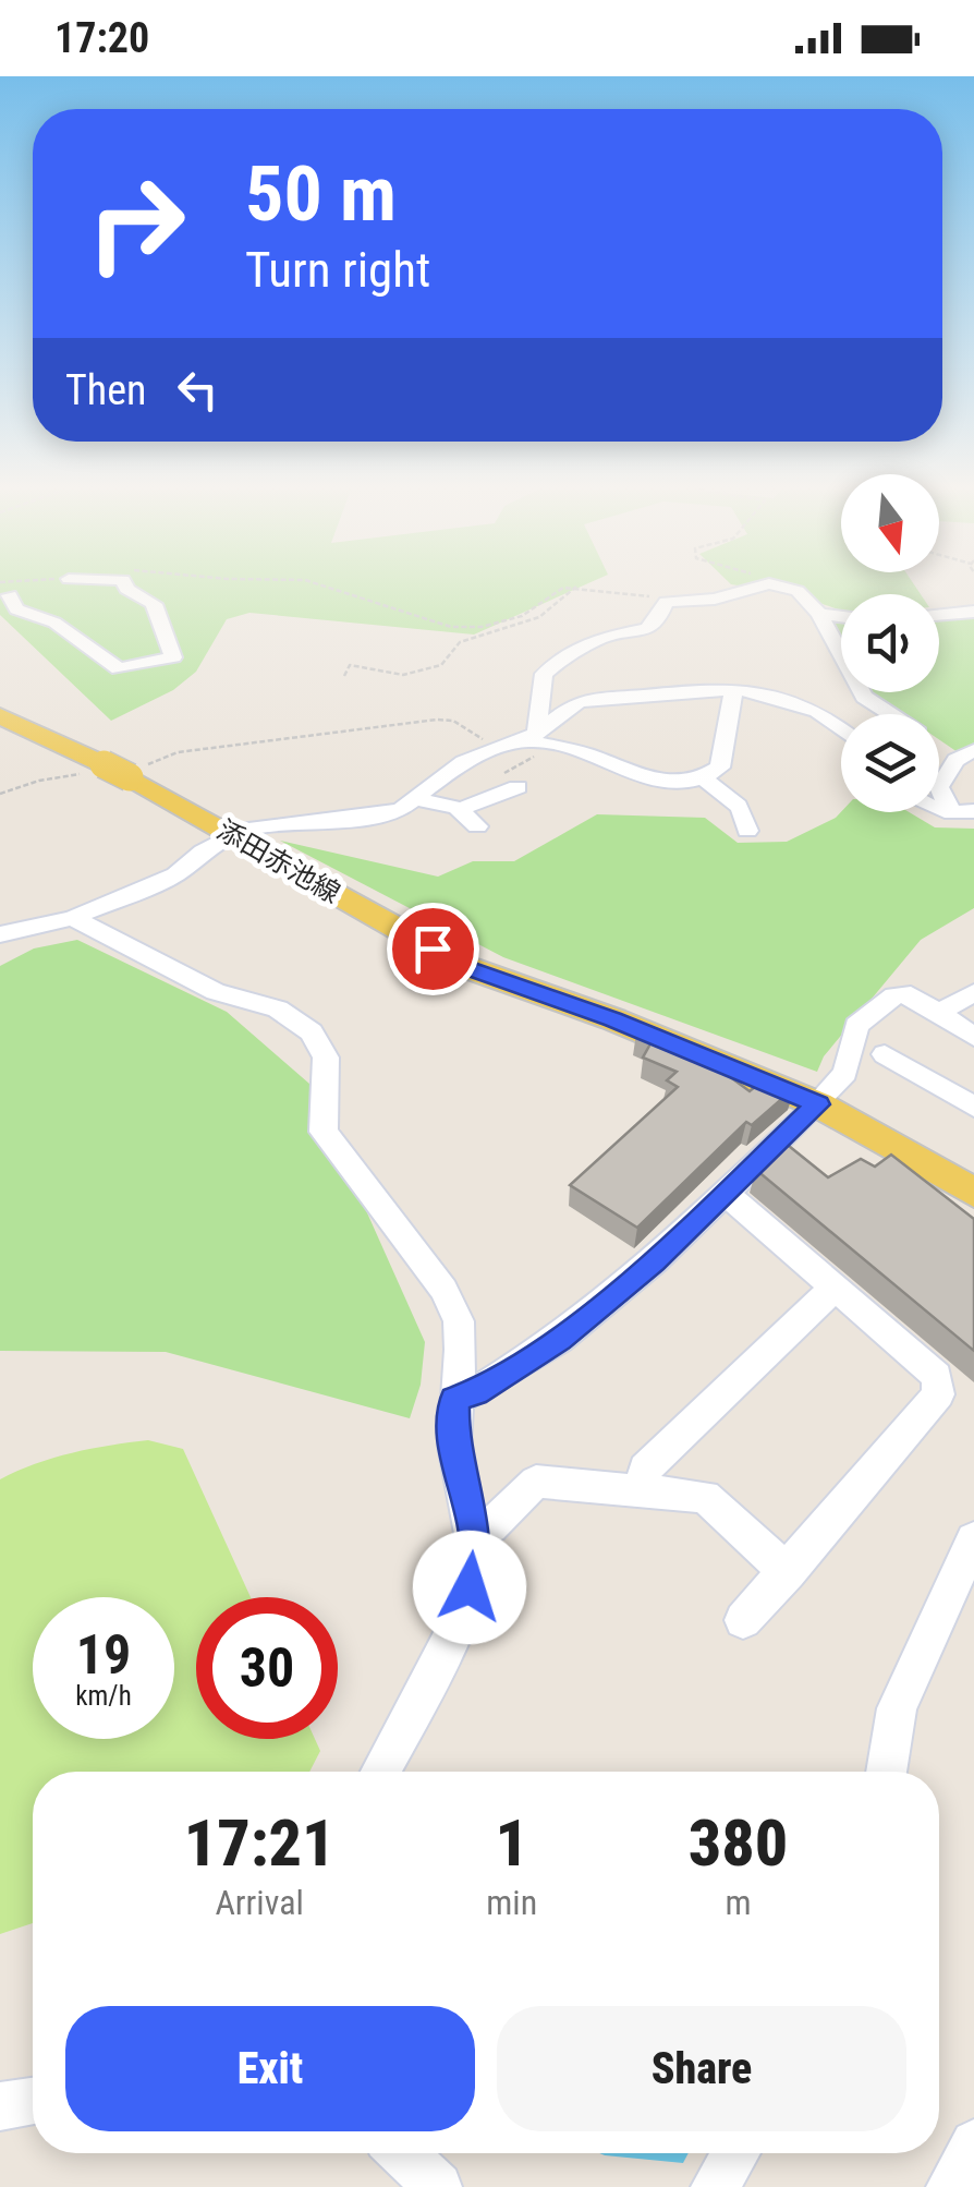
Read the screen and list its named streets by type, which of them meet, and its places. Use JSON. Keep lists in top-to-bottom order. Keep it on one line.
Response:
{"streets":{"main road":["添田赤池線"]},"north":"bottom","page":{"status":"17:20","turn":["50 m","Turn right"],"then":"Then","speed":"19 km/h","limit":"30","eta":["17:21","Arrival","1","min","380","m"],"buttons":["Exit","Share"]}}
